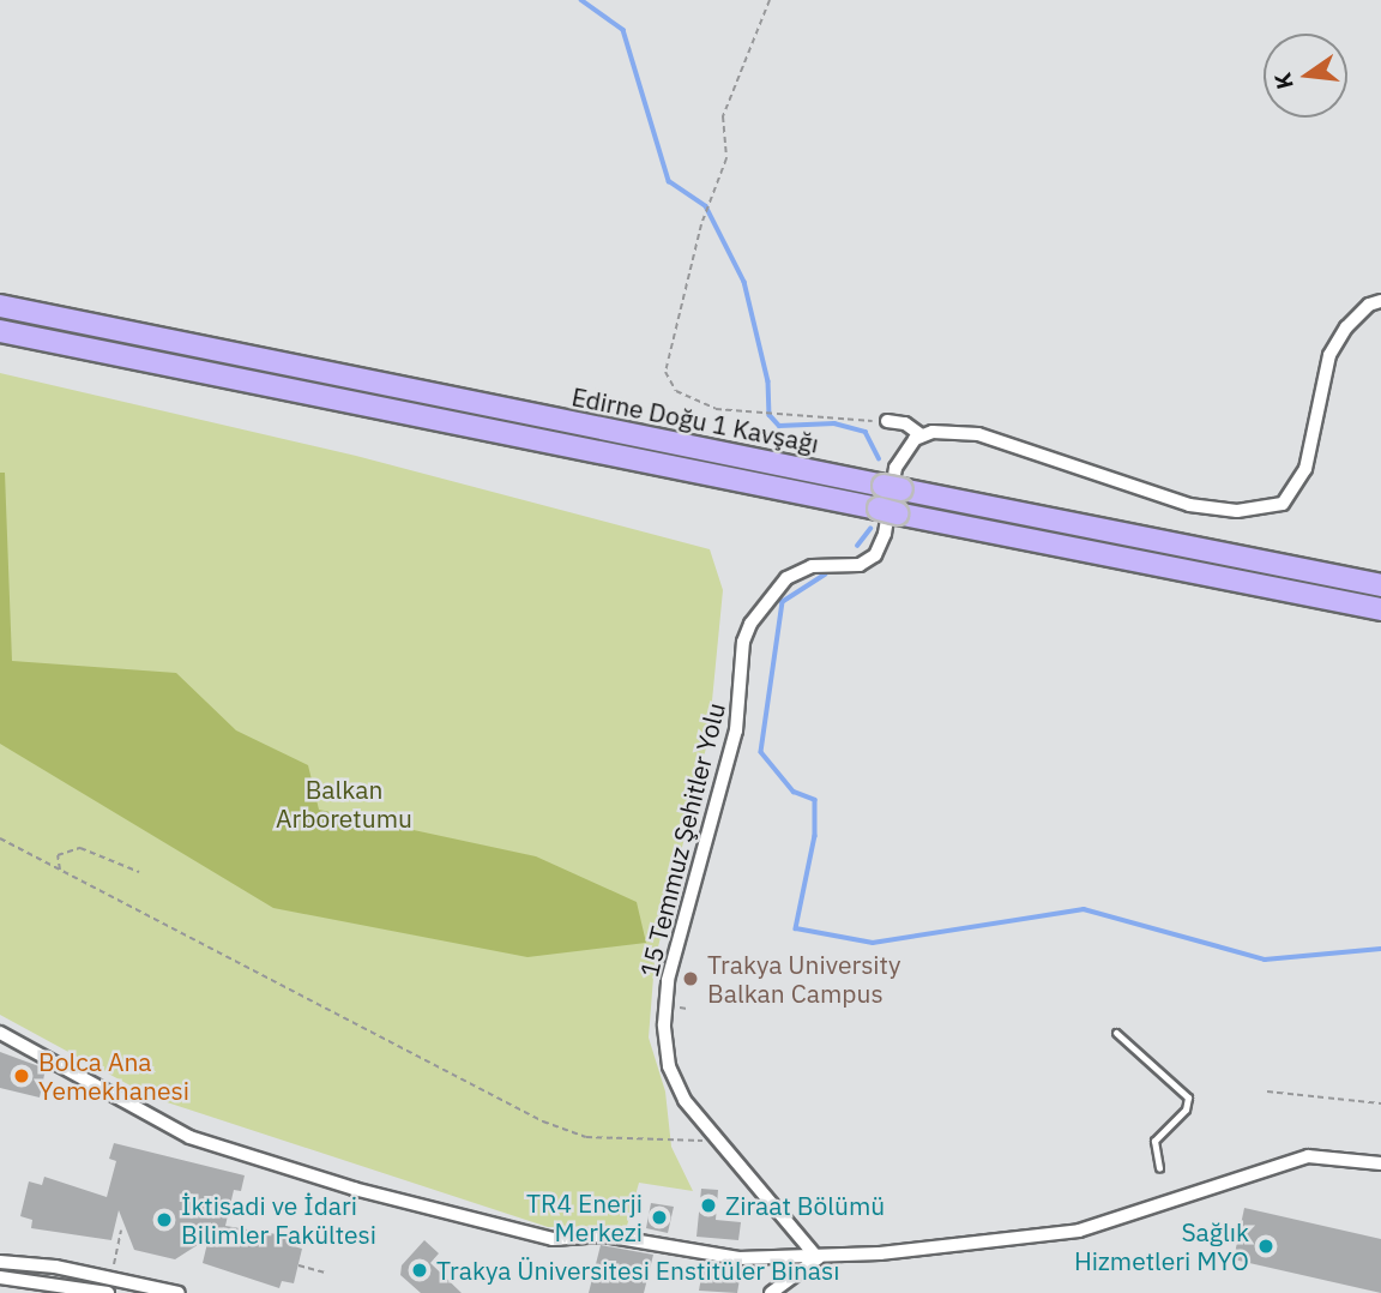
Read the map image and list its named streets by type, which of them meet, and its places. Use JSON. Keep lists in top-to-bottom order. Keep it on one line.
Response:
{"streets":{"highway":["Edirne Doğu 1 Kavşağı"],"street":["15 Temmuz Şehitler Yolu"]},"parks":["Balkan Arboretumu"],"places":["Trakya University Balkan Campus","Bolca Ana Yemekhanesi","Ziraat Bölümü","TR4 Enerji Merkezi","İktisadi ve İdari Bilimler Fakültesi","Sağlık Hizmetleri MYO","Trakya Üniversitesi Enstitüler Binası"],"north":"left"}
